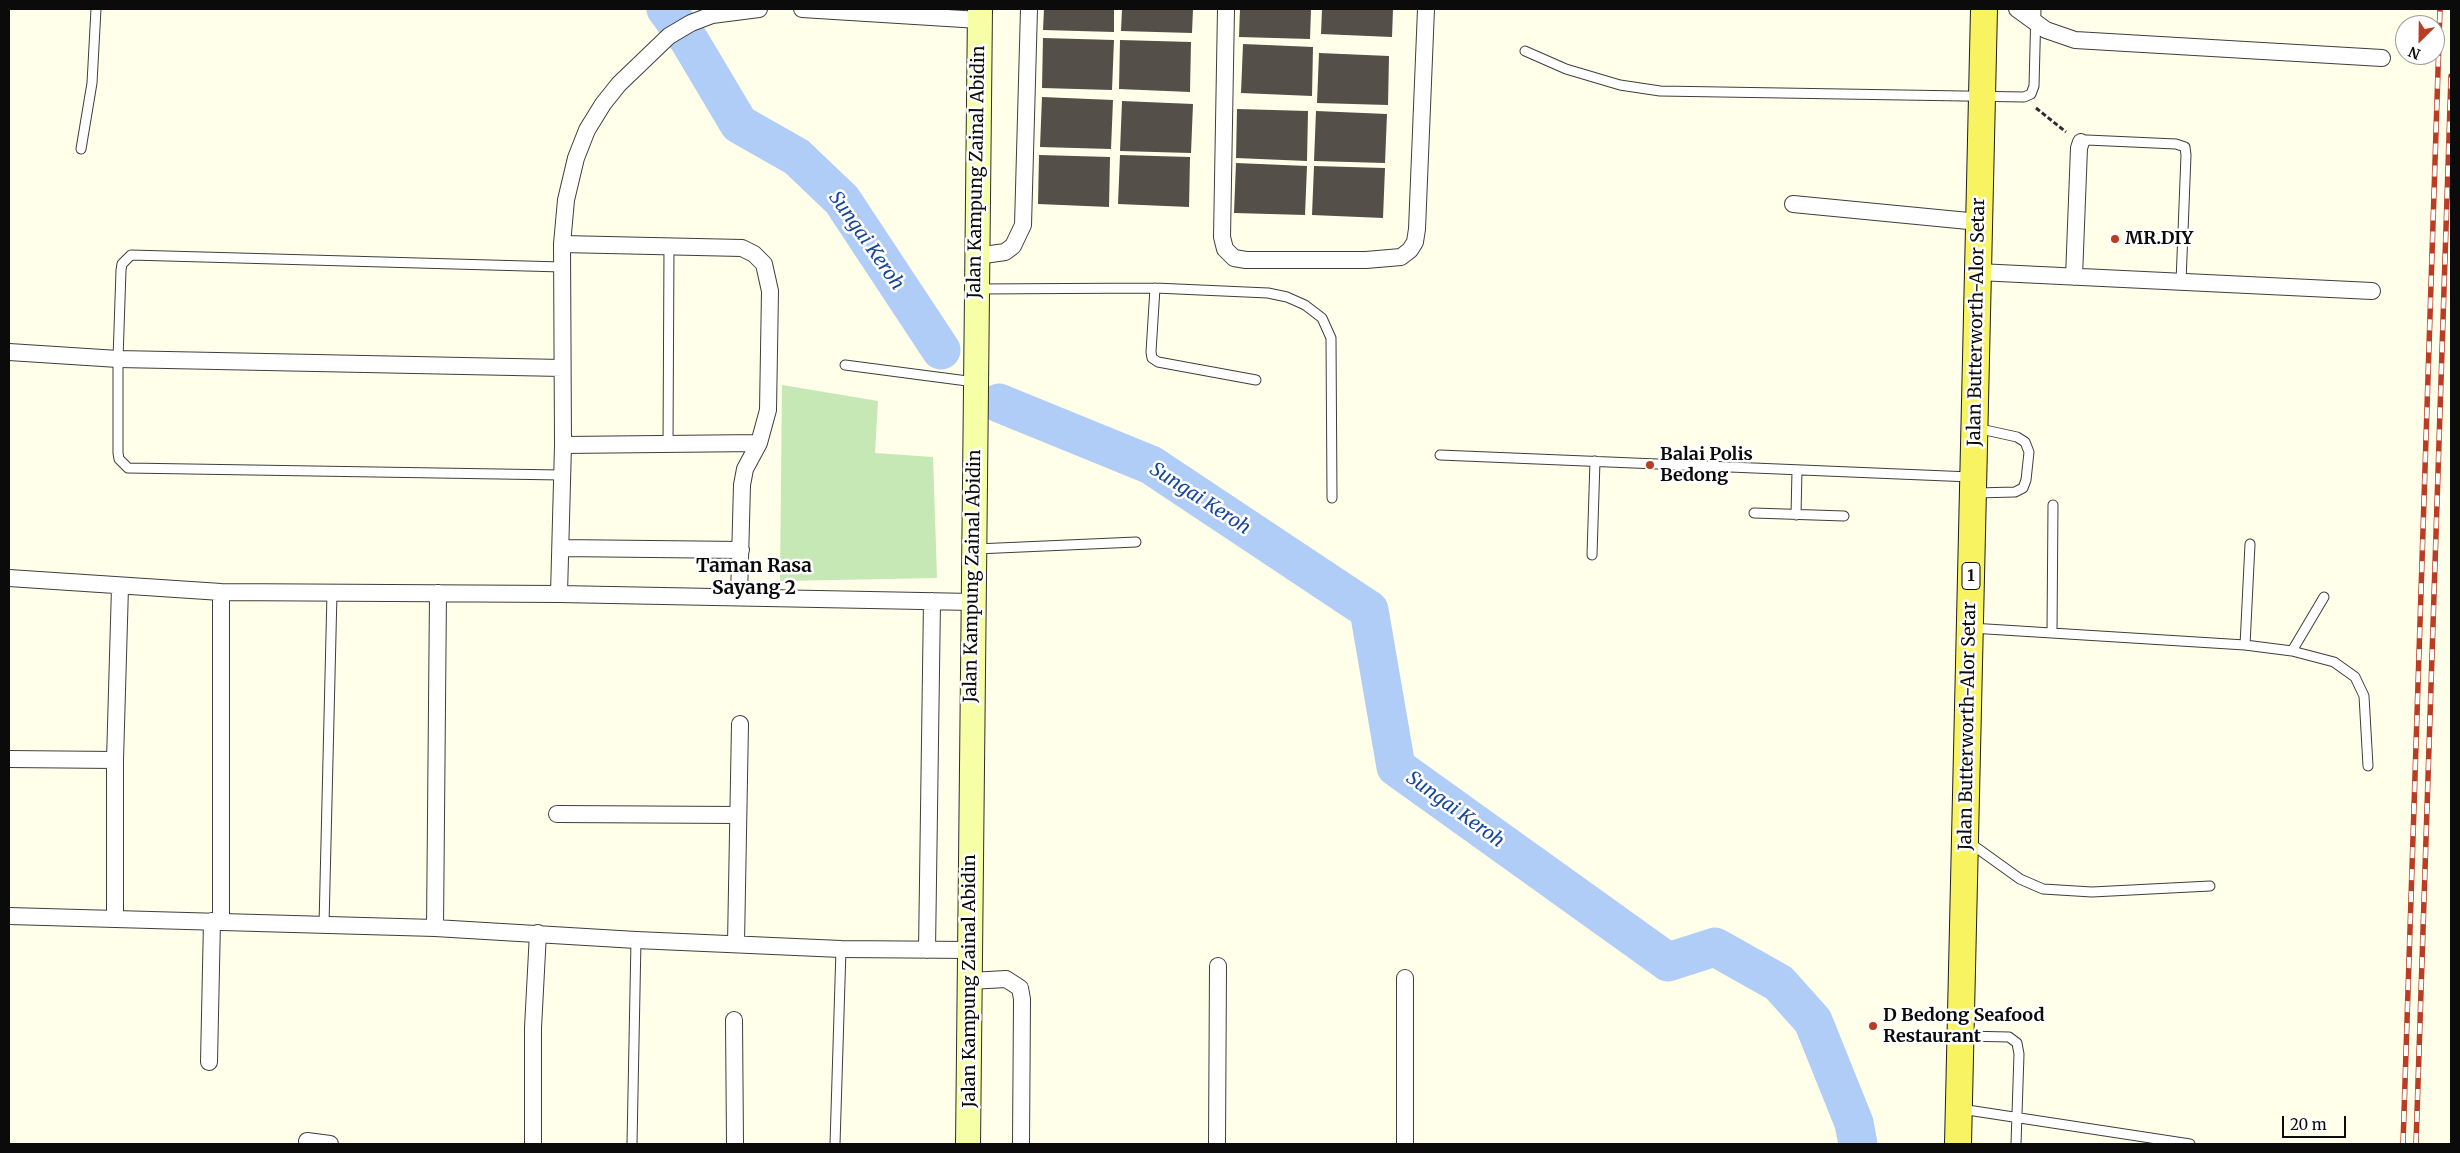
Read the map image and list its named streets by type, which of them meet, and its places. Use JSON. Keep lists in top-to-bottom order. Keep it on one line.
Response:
{"streets":{"main road":["Jalan Butterworth-Alor Setar","1"],"street":["Jalan Kampung Zainal Abidin"]},"districts":["Taman Rasa Sayang 2"],"water":["Sungai Keroh"],"places":["MR.DIY","Balai Polis Bedong","D Bedong Seafood Restaurant"],"scale_bar":"20 m","north":"bottom left"}
